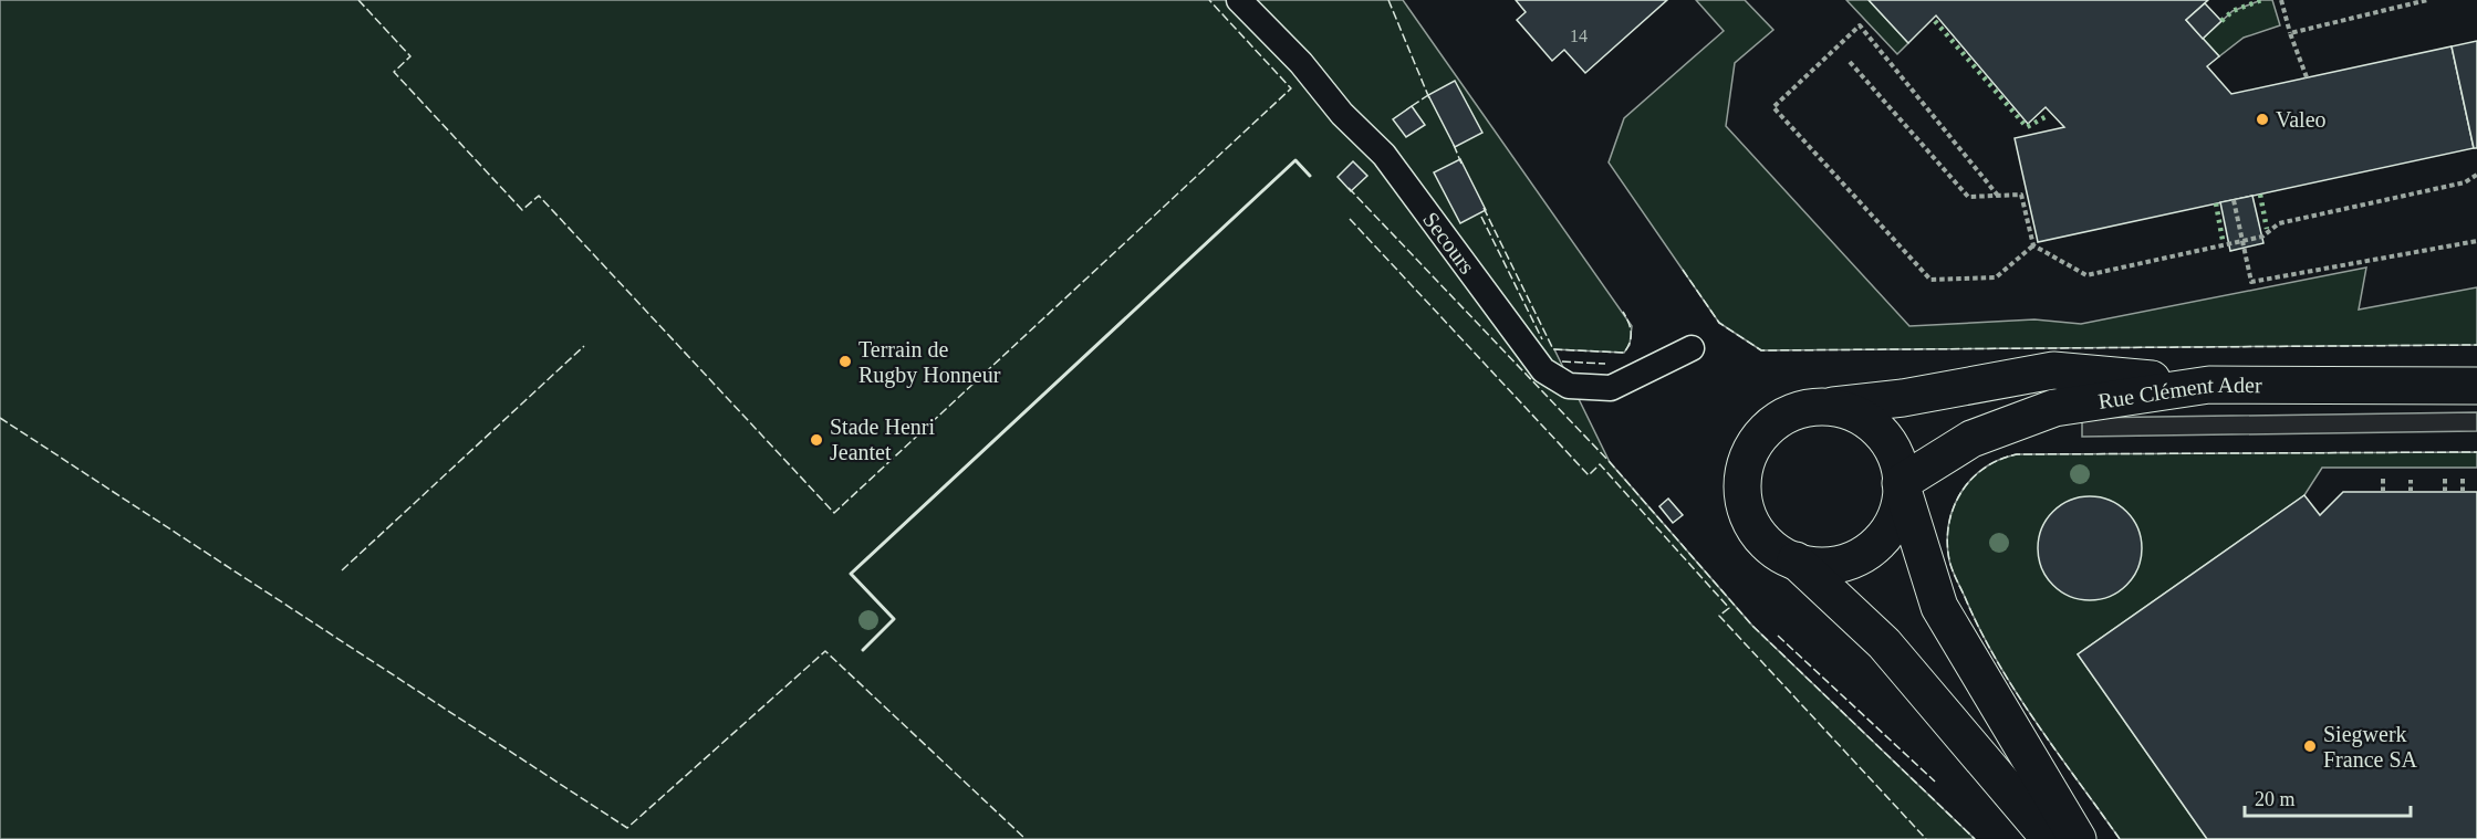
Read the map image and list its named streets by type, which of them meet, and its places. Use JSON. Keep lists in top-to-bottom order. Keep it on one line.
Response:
{"streets":{"street":["Rue Clément Ader"],"lane":["Secours"]},"places":["Valeo","Terrain de Rugby Honneur","Stade Henri Jeantet","Siegwerk France SA"],"house_numbers":["14"],"scale_bar":"20 m"}
